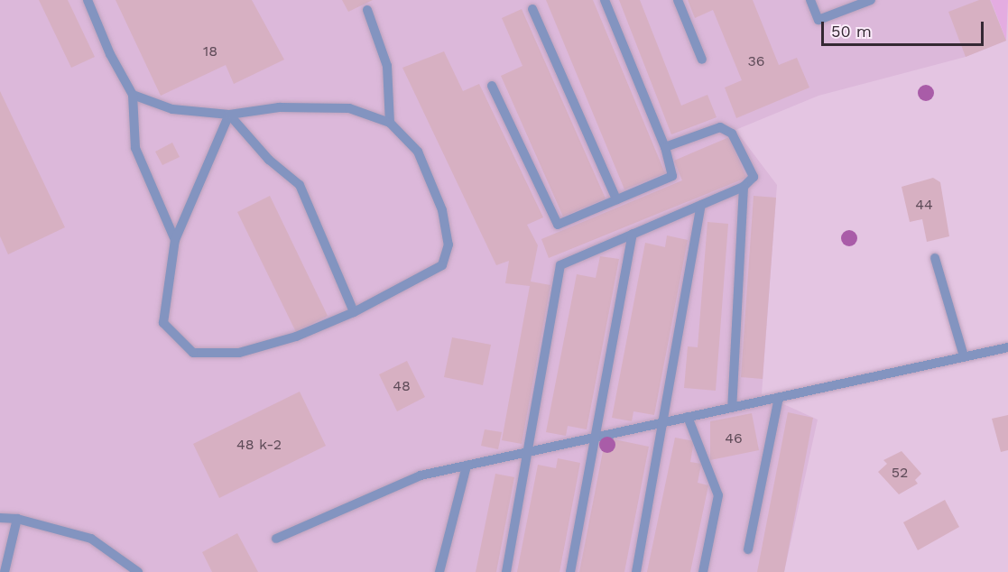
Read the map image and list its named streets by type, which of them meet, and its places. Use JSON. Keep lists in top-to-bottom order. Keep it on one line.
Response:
{"house_numbers":["18","36","44","48","46","48 k-2","52"],"scale_bar":"50 m"}
